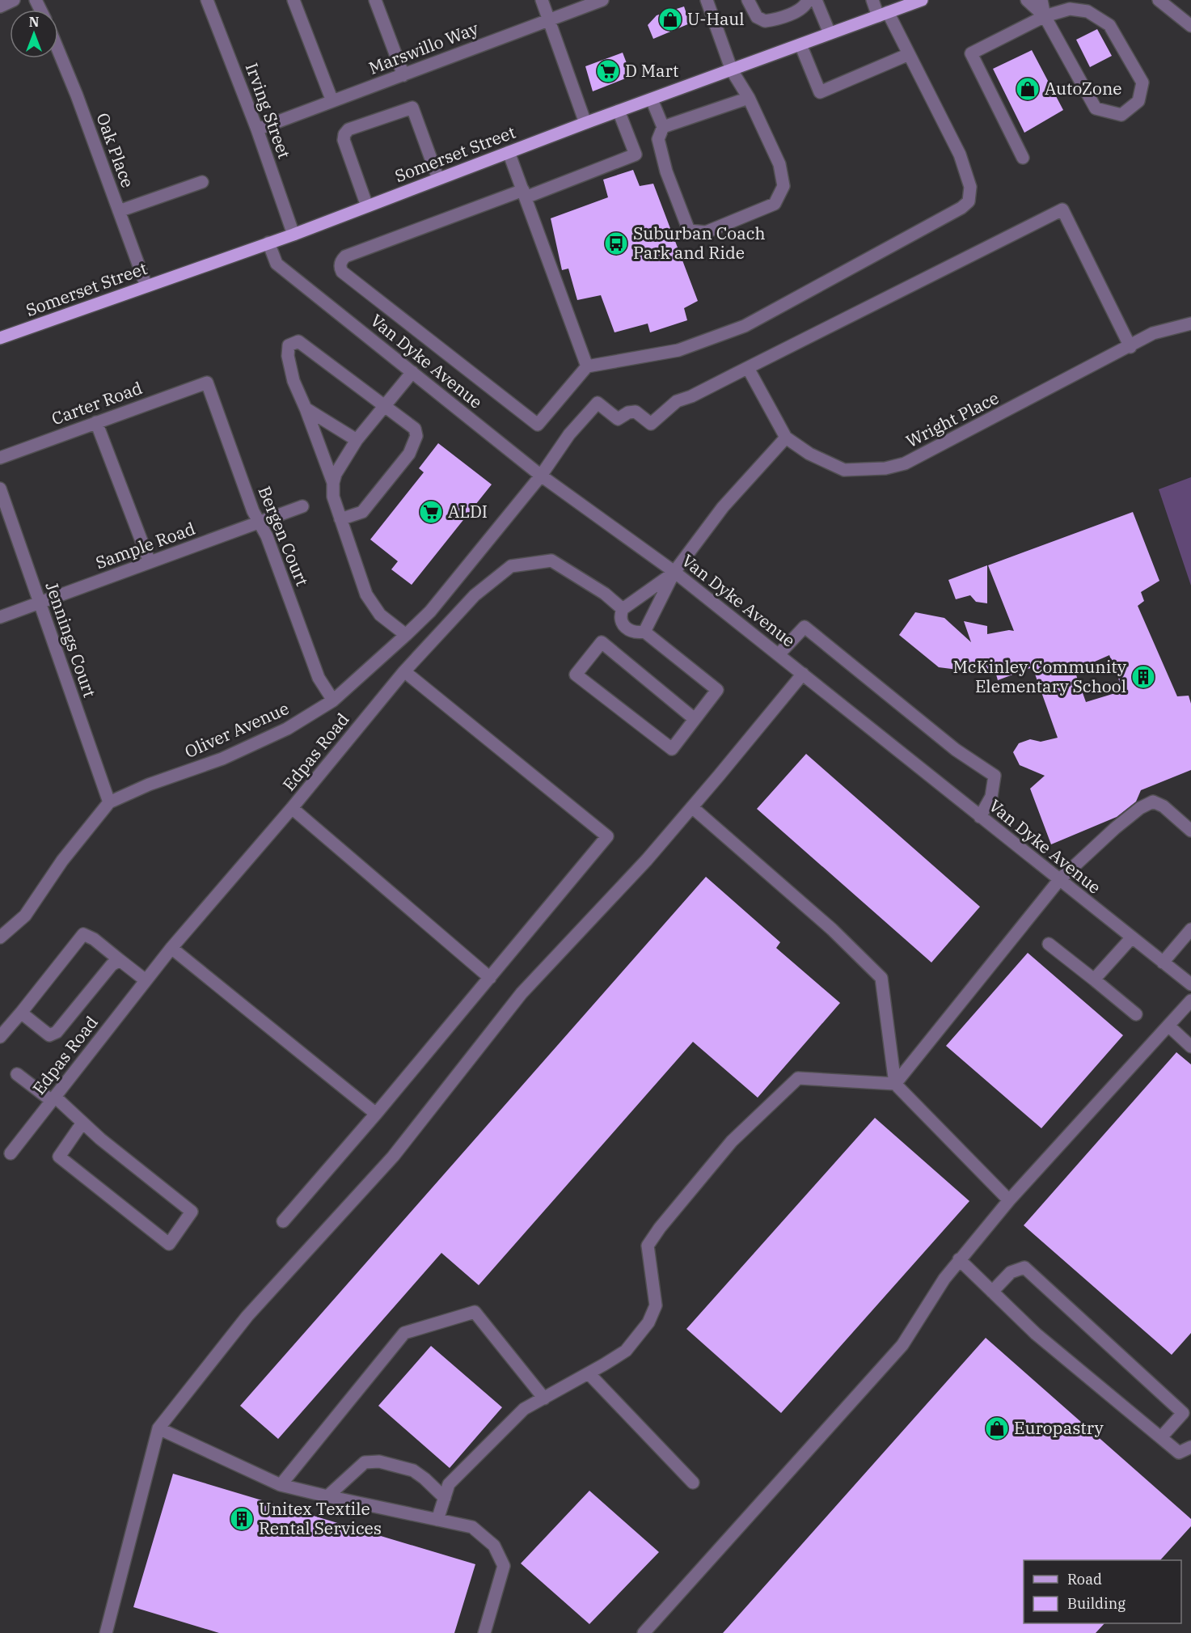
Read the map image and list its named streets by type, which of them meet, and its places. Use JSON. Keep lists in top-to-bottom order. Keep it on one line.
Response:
{"streets":{"main road":["Somerset Street"],"street":["Marswillo Way","Irving Street","Oak Place","Van Dyke Avenue","Carter Road","Wright Place","Bergen Court","Sample Road","Jennings Court","Oliver Avenue","Edpas Road"]},"crossings":[["Marswillo Way","Irving Street"],["Irving Street","Somerset Street"],["Oak Place","Somerset Street"],["Somerset Street","Van Dyke Avenue"],["Van Dyke Avenue","Oliver Avenue"],["Carter Road","Bergen Court"],["Wright Place","Oliver Avenue"],["Bergen Court","Sample Road"],["Bergen Court","Oliver Avenue"],["Sample Road","Jennings Court"],["Jennings Court","Oliver Avenue"]],"places":{"shop":["U-Haul","AutoZone","Europastry"],"supermarket":["D Mart","ALDI"],"bus stop":["Suburban Coach Park and Ride"],"building":["McKinley Community Elementary School","Unitex Textile Rental Services"]},"legend":["Road","Building"],"north":"top"}
